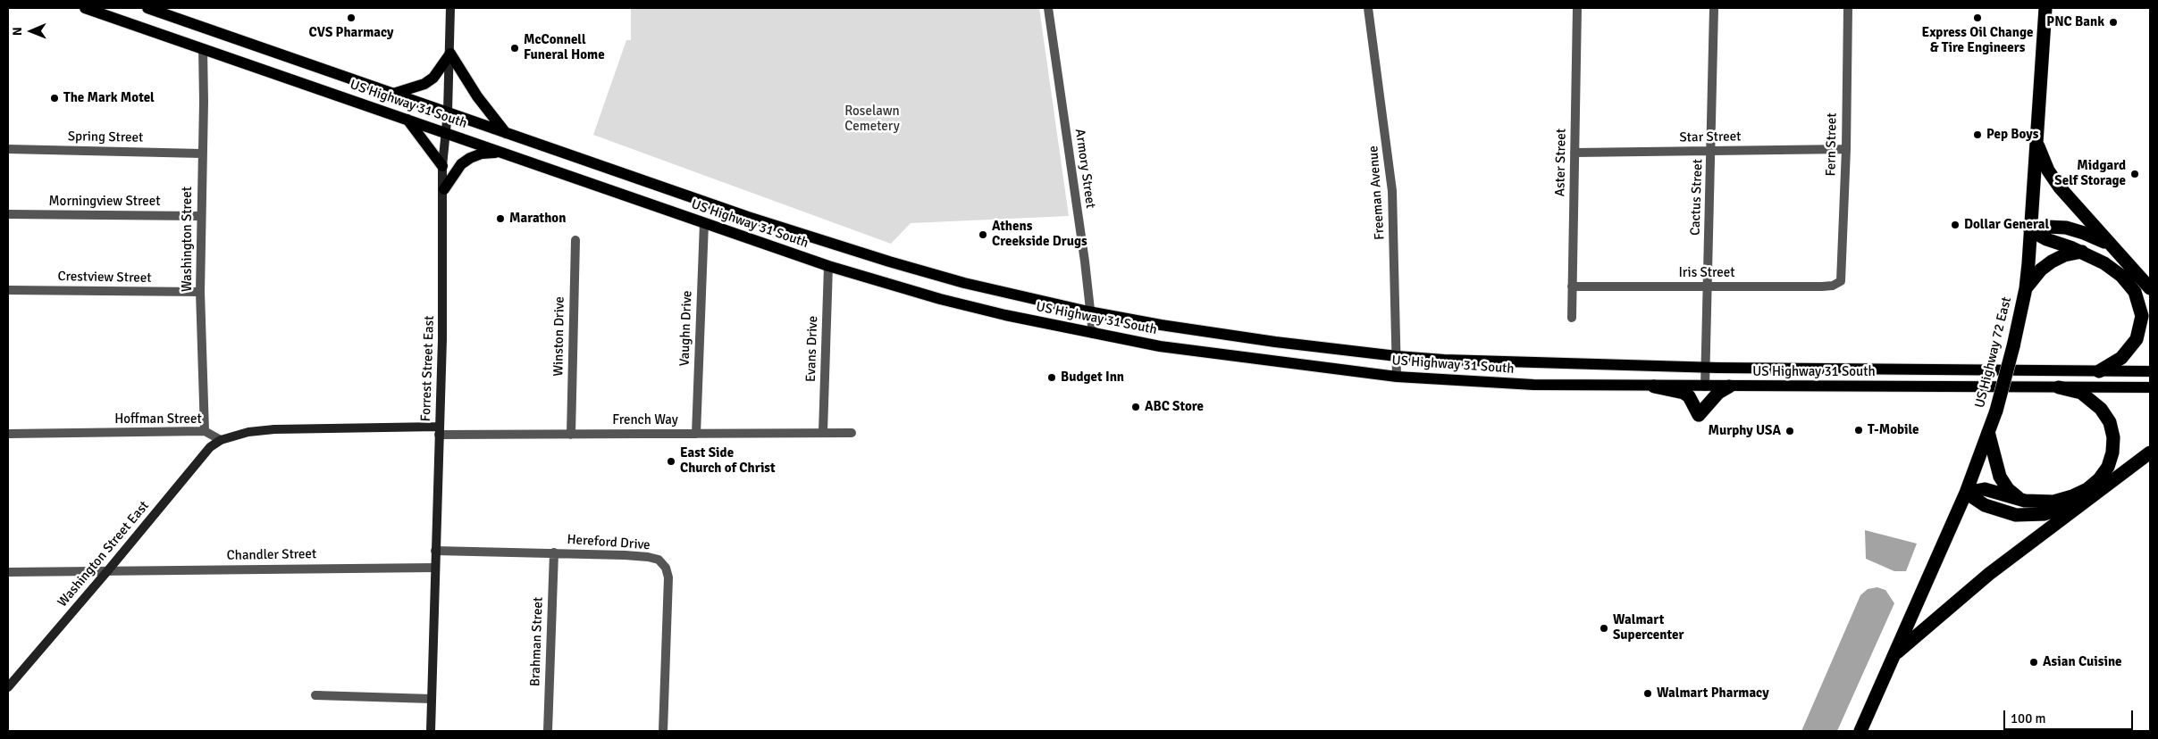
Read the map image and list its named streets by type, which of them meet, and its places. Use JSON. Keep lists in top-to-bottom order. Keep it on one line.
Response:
{"streets":{"highway":["US Highway 72 East"],"main road":["US Highway 31 South"],"street":["Spring Street","Star Street","Fern Street","Aster Street","Armory Street","Freeman Avenue","Cactus Street","Morningview Street","Washington Street","Iris Street","Crestview Street","Vaughn Drive","Winston Drive","Evans Drive","Forrest Street East","Hoffman Street","French Way","Hereford Drive","Washington Street East","Chandler Street","Brahman Street"]},"crossings":[["US Highway 31 South","Armory Street"],["US Highway 31 South","Freeman Avenue"],["US Highway 31 South","Cactus Street"],["US Highway 31 South","Washington Street"],["US Highway 31 South","Vaughn Drive"],["US Highway 31 South","Evans Drive"],["US Highway 31 South","Forrest Street East"],["Spring Street","Washington Street"],["Star Street","Fern Street"],["Star Street","Aster Street"],["Star Street","Cactus Street"],["Fern Street","Iris Street"],["Aster Street","Iris Street"],["Cactus Street","Iris Street"],["Morningview Street","Washington Street"],["Washington Street","Crestview Street"],["Washington Street","Hoffman Street"],["Vaughn Drive","French Way"],["Winston Drive","French Way"],["Evans Drive","French Way"],["Forrest Street East","French Way"],["Forrest Street East","Hereford Drive"],["Forrest Street East","Chandler Street"],["Hoffman Street","Washington Street East"],["Hereford Drive","Brahman Street"],["Washington Street East","Chandler Street"]],"parks":["Roselawn Cemetery"],"places":["CVS Pharmacy","Express Oil Change & Tire Engineers","PNC Bank","McConnell Funeral Home","The Mark Motel","Pep Boys","Midgard Self Storage","Marathon","Dollar General","Athens Creekside Drugs","Budget Inn","ABC Store","T-Mobile","Murphy USA","East Side Church of Christ","Walmart Supercenter","Asian Cuisine","Walmart Pharmacy"],"scale_bar":"100 m","north":"left"}
